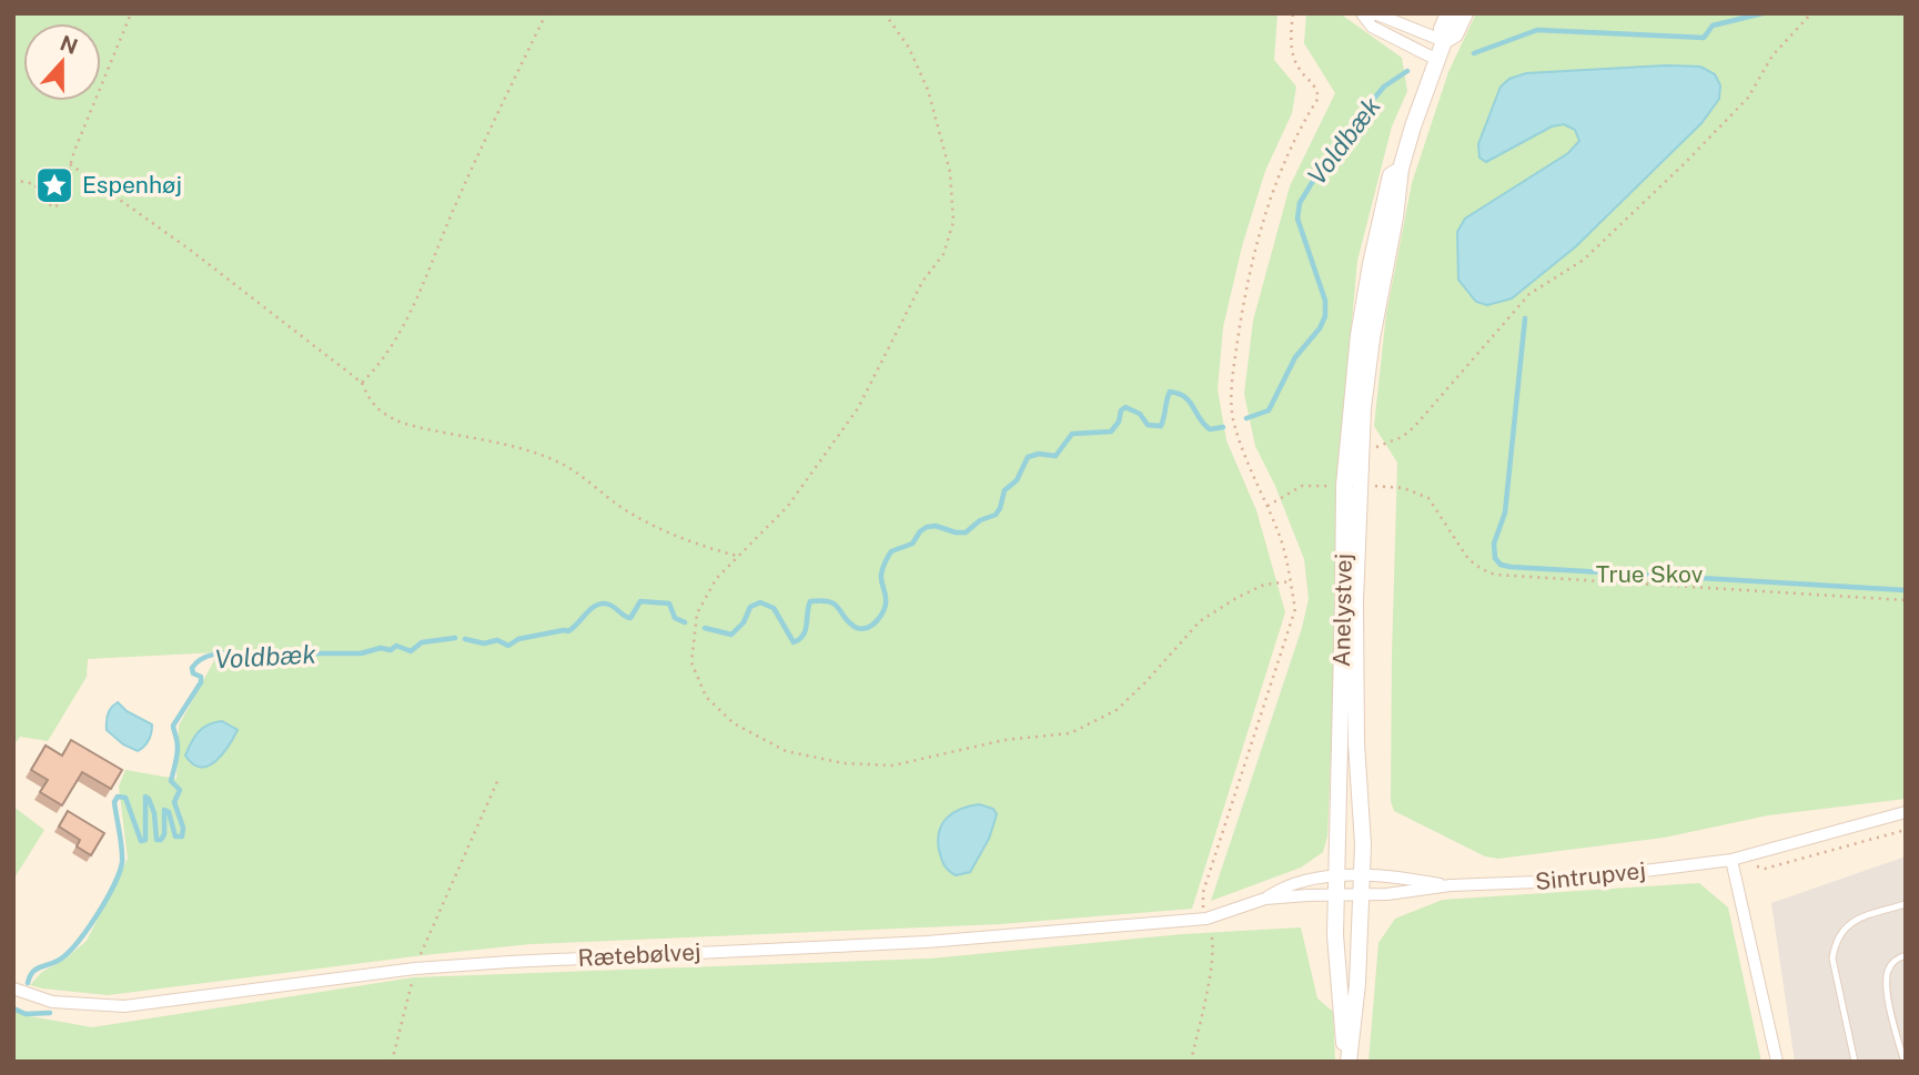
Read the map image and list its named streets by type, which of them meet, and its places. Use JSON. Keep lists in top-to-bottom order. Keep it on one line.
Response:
{"streets":{"street":["Anelystvej","Sintrupvej","Rætebølvej"]},"crossings":[["Anelystvej","Sintrupvej"],["Anelystvej","Rætebølvej"],["Sintrupvej","Rætebølvej"]],"water":["Voldbæk"],"parks":["True Skov"],"places":{"place":["Espenhøj"]},"north":"top"}
